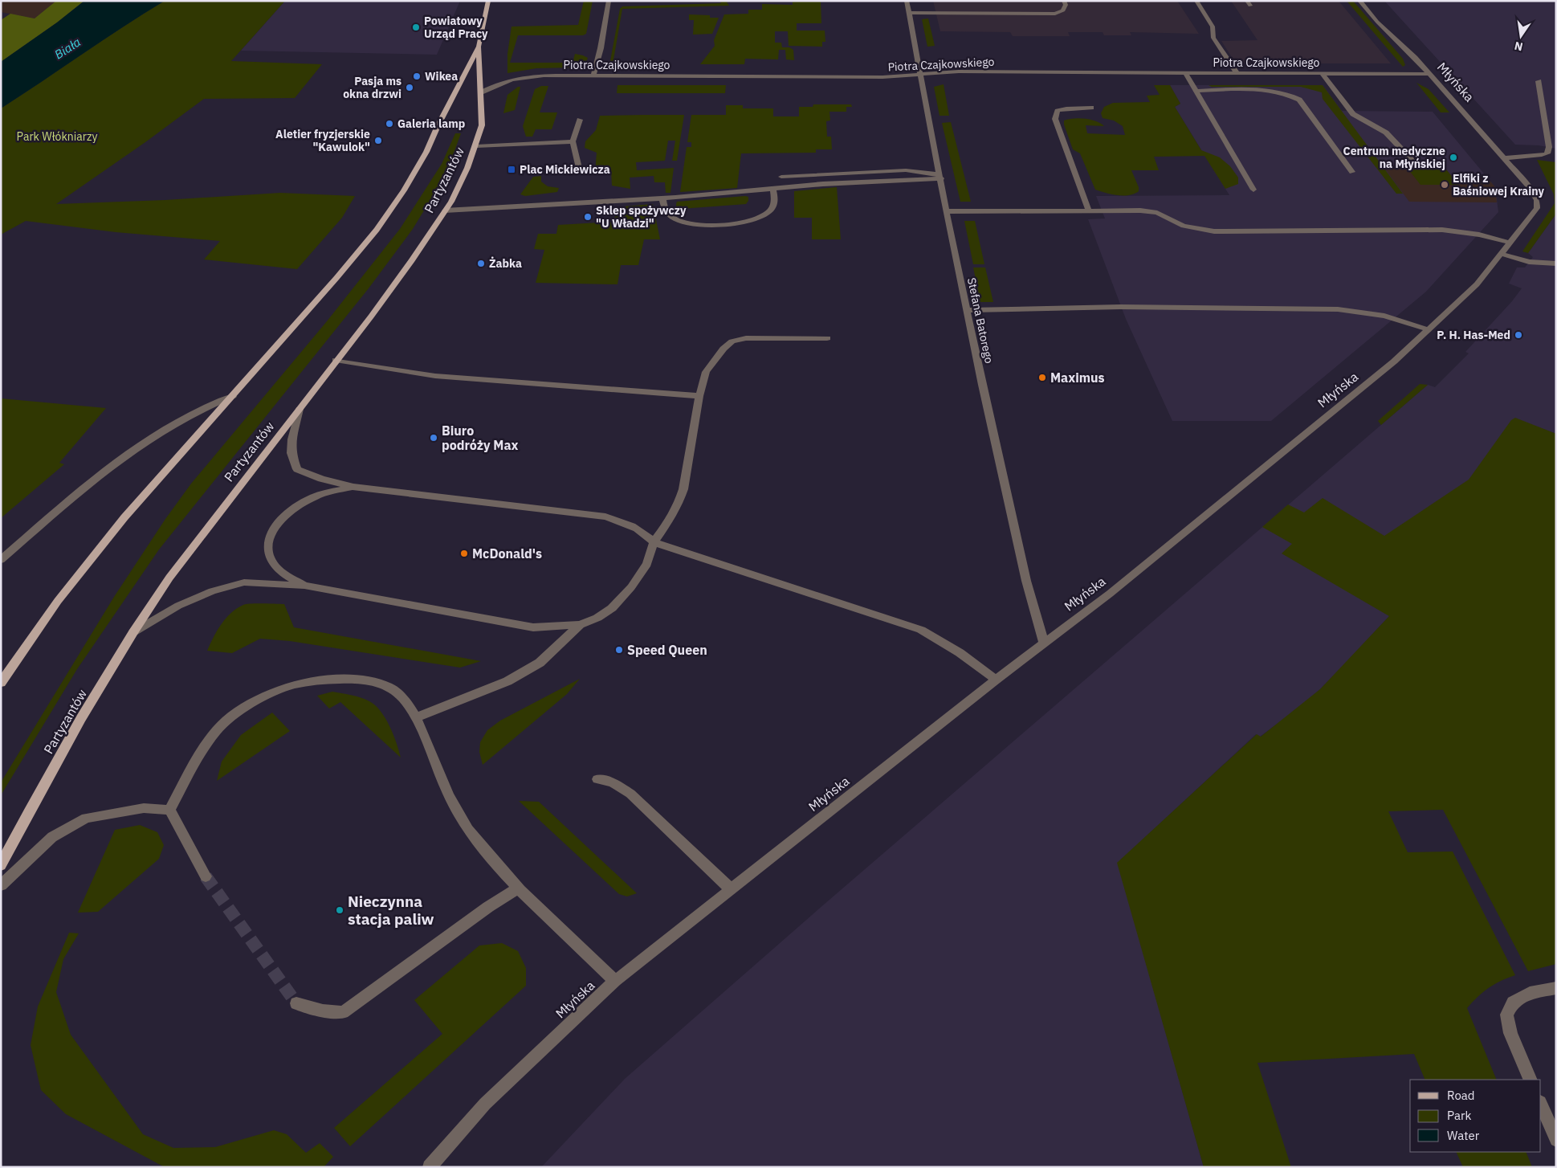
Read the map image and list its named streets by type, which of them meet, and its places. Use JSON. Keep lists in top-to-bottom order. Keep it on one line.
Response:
{"streets":{"main road":["Partyzantów"],"street":["Piotra Czajkowskiego","Młyńska","Stefana Batorego"]},"crossings":[["Piotra Czajkowskiego","Młyńska"],["Piotra Czajkowskiego","Partyzantów"],["Piotra Czajkowskiego","Stefana Batorego"],["Młyńska","Stefana Batorego"]],"water":["Biała"],"parks":["Park Włókniarzy"],"places":{"other":["Powiatowy Urząd Pracy","Wikea","Pasja ms okna drzwi","Galeria lamp","Aletier fryzjerskie \"Kawulok\"","Centrum medyczne na Młyńskiej","Elfiki z Baśniowej Krainy","Sklep spożywczy \"U Władzi\"","Żabka","P. H. Has-Med","Maximus","Biuro podróży Max","McDonald's","Speed Queen","Nieczynna stacja paliw"],"transit":["Plac Mickiewicza"]},"legend":["Road","Park","Water"],"north":"bottom"}
